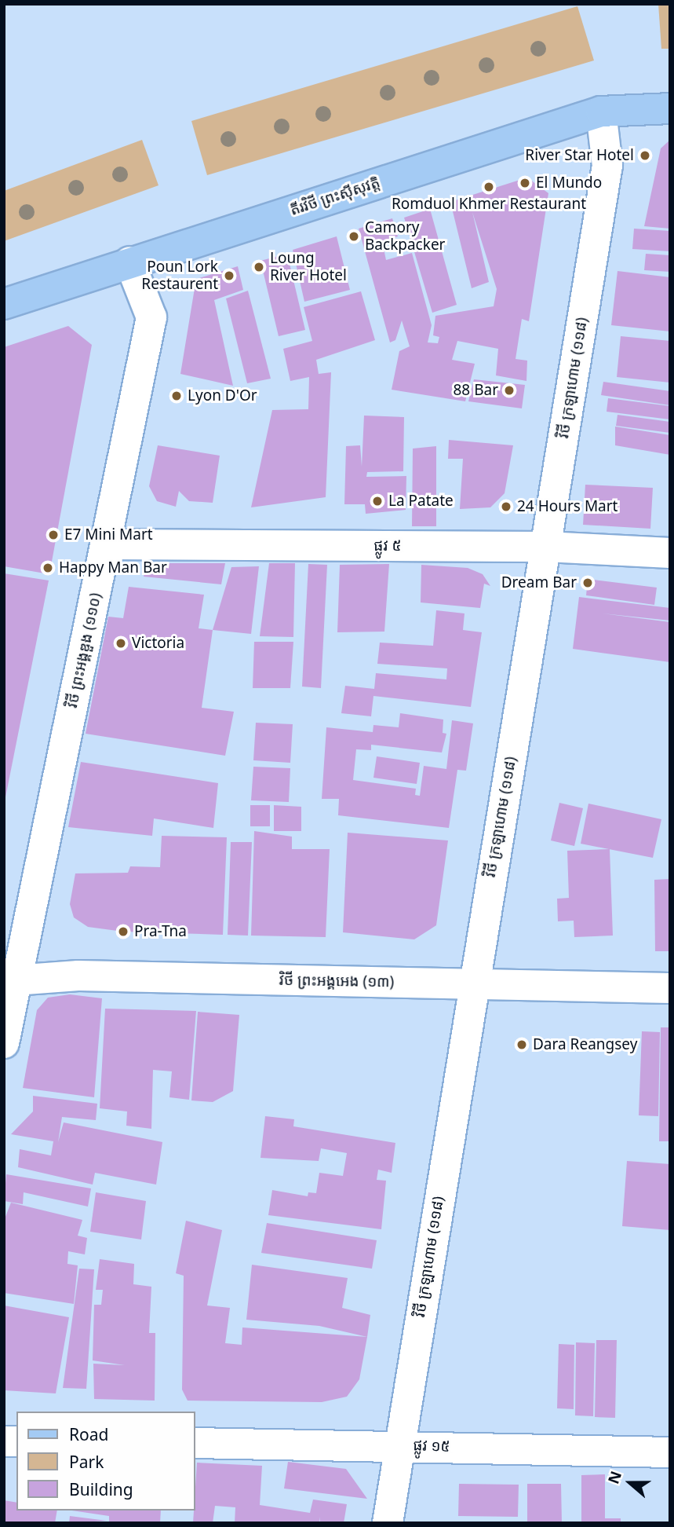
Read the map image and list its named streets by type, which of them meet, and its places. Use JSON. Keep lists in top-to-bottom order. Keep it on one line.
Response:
{"streets":{"main road":["តីរវិថី ព្រះស៊ីសុវត្តិ"],"street":["វិថី ក្រឡាហោម (១១៨)","ផ្លូវ ៥","វិថី ព្រះអង្គឌួង (១១០)","វិថី ព្រះអង្គអេង (១៣)","ផ្លូវ ១៥"]},"crossings":[["តីរវិថី ព្រះស៊ីសុវត្តិ","វិថី ក្រឡាហោម (១១៨)"],["តីរវិថី ព្រះស៊ីសុវត្តិ","វិថី ព្រះអង្គឌួង (១១០)"],["វិថី ក្រឡាហោម (១១៨)","ផ្លូវ ៥"],["វិថី ក្រឡាហោម (១១៨)","វិថី ព្រះអង្គអេង (១៣)"],["វិថី ក្រឡាហោម (១១៨)","ផ្លូវ ១៥"],["ផ្លូវ ៥","វិថី ព្រះអង្គឌួង (១១០)"],["វិថី ព្រះអង្គឌួង (១១០)","វិថី ព្រះអង្គអេង (១៣)"]],"places":["River Star Hotel","El Mundo","Romduol Khmer Restaurant","Camory Backpacker","Loung River Hotel","Poun Lork Restaurent","88 Bar","Lyon D'Or","La Patate","24 Hours Mart","E7 Mini Mart","Happy Man Bar","Dream Bar","Victoria","Pra-Tna","Dara Reangsey"],"legend":["Road","Park","Building"],"north":"left"}
